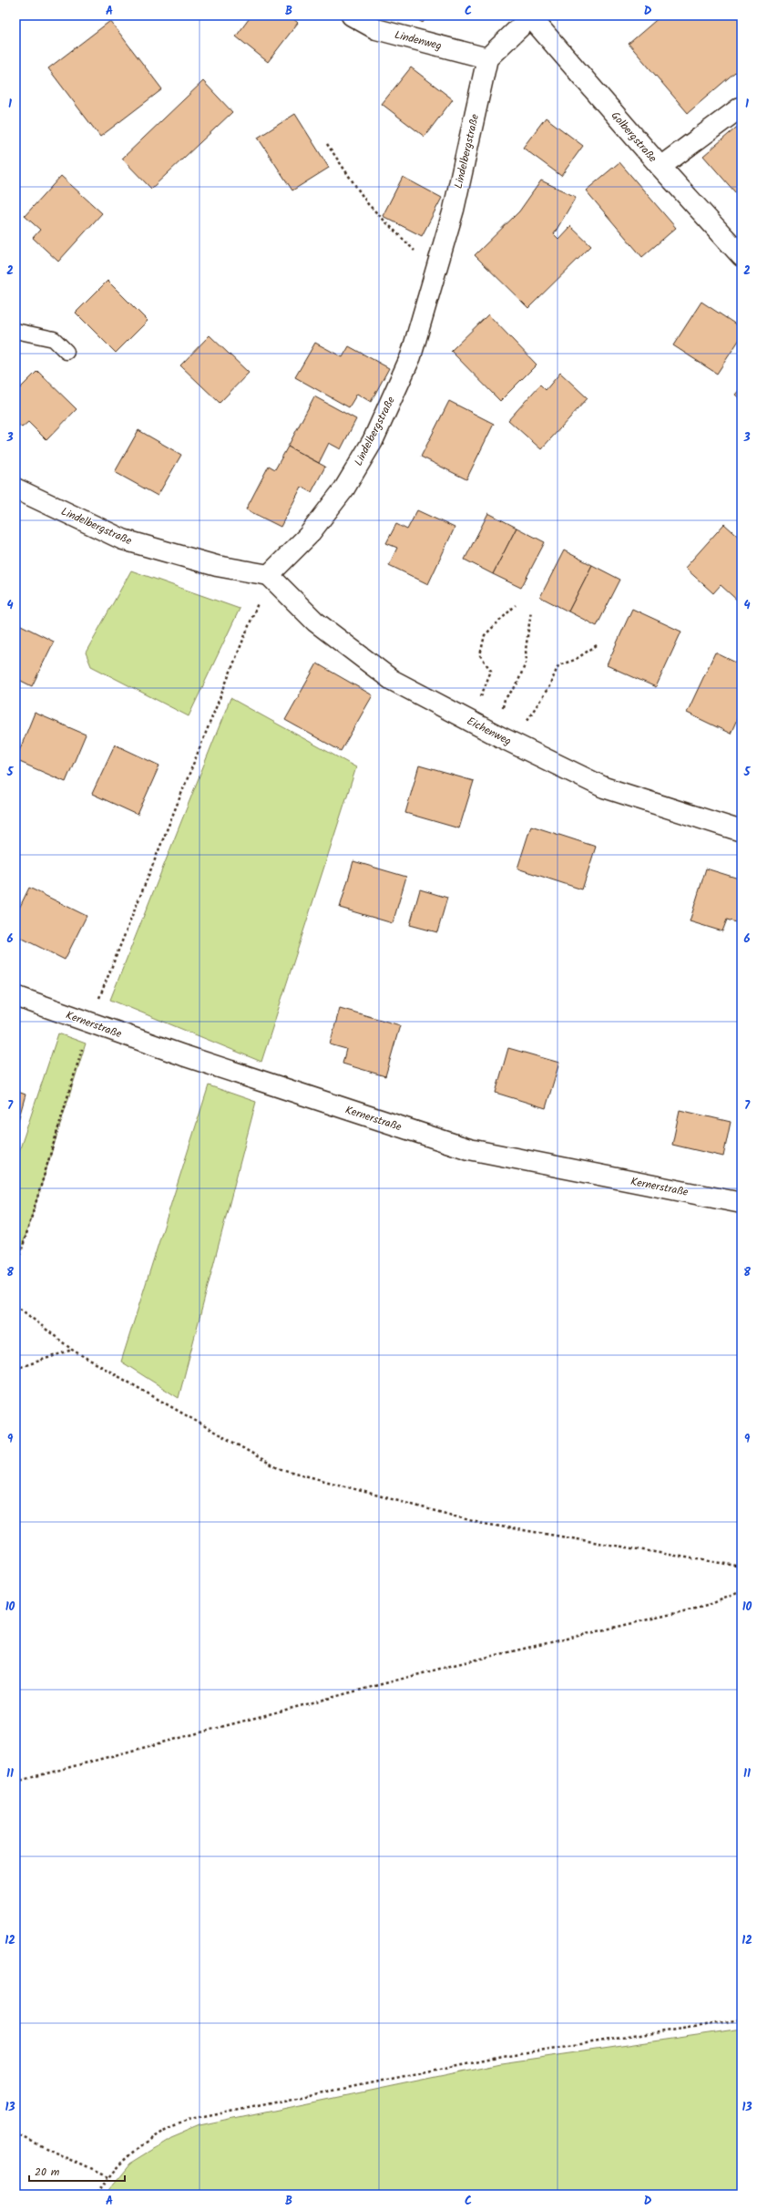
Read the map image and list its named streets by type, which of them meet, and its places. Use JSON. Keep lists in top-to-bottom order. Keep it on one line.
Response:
{"streets":{"street":["Lindenweg","Golbergstraße","Lindelbergstraße","Eichenweg","Kernerstraße"]},"crossings":[["Lindenweg","Lindelbergstraße"],["Lindelbergstraße","Eichenweg"]],"scale_bar":"20 m","grid":{"columns":["A","B","C","D"],"rows":["1","2","3","4","5","6","7","8","9","10","11","12","13"]}}
